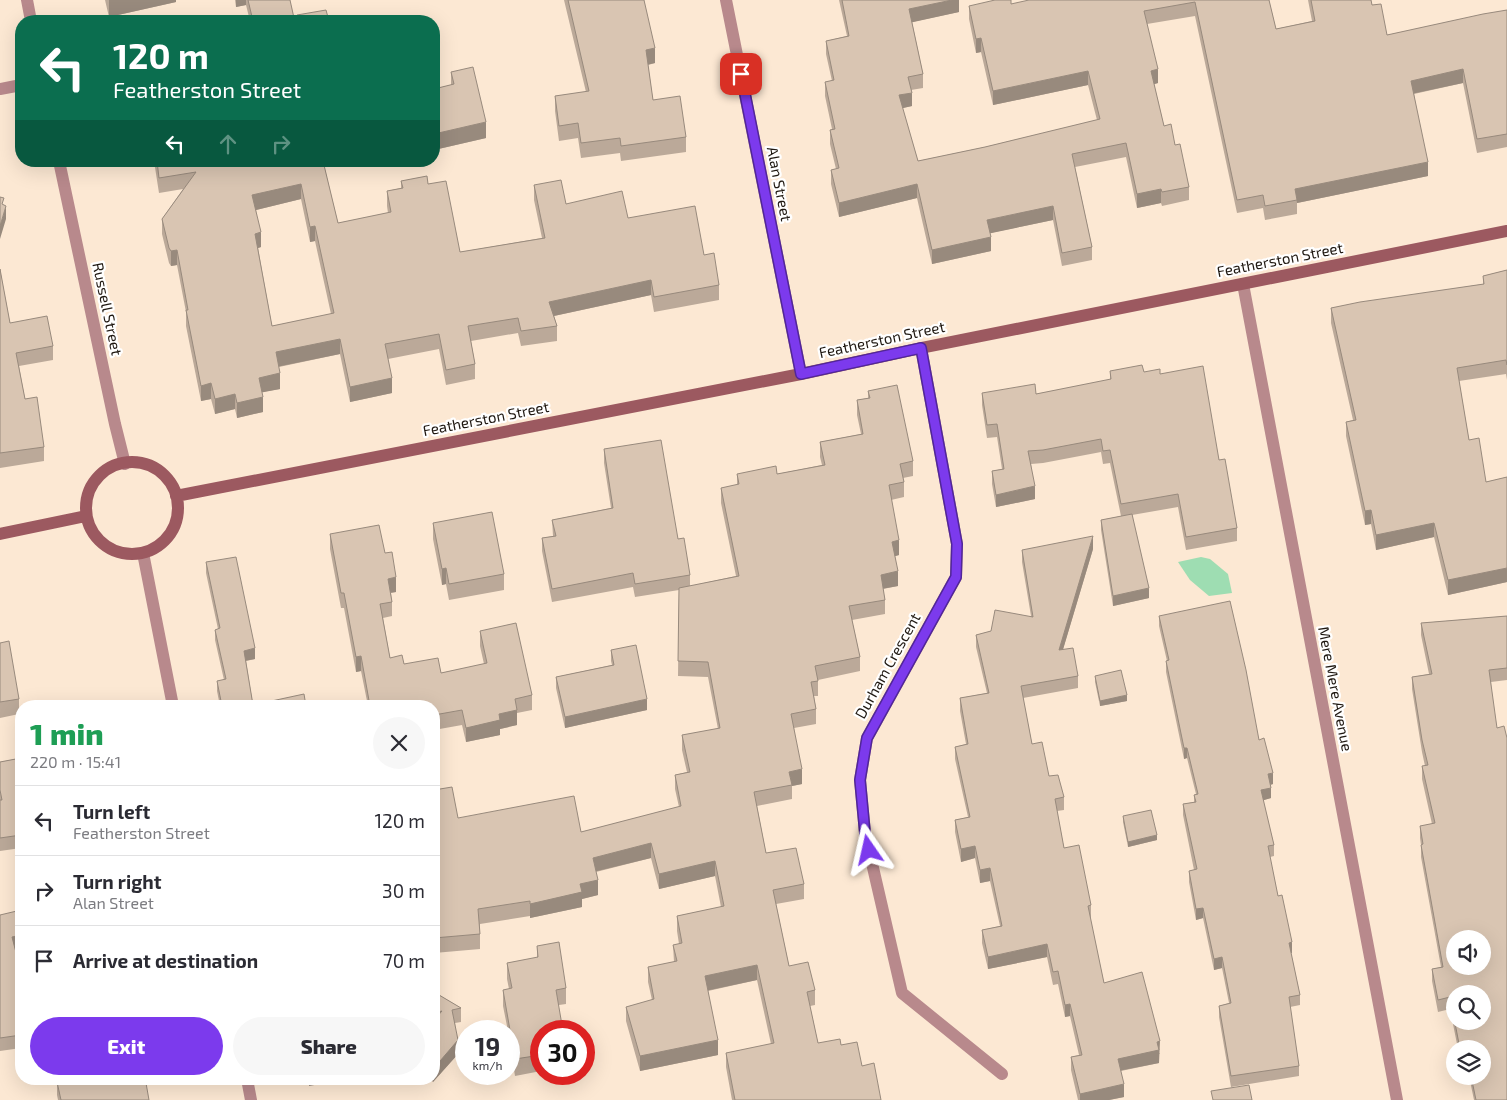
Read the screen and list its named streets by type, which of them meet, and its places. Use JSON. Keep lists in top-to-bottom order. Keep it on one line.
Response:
{"streets":{"main road":["Featherston Street"],"street":["Alan Street","Russell Street","Durham Crescent","Mere Mere Avenue"]},"crossings":[["Alan Street","Featherston Street"],["Featherston Street","Russell Street"],["Featherston Street","Durham Crescent"],["Featherston Street","Mere Mere Avenue"]],"page":{"turn":["120 m","Featherston Street"],"heading":["1 min","220 m · 15:41"],"list":[{"name":"Turn left","note":"Featherston Street","value":"120 m"},{"name":"Turn right","note":"Alan Street","value":"30 m"},{"name":"Arrive at destination","value":"70 m"}],"buttons":["Exit","Share"],"speed":"19 km/h","limit":"30"}}
